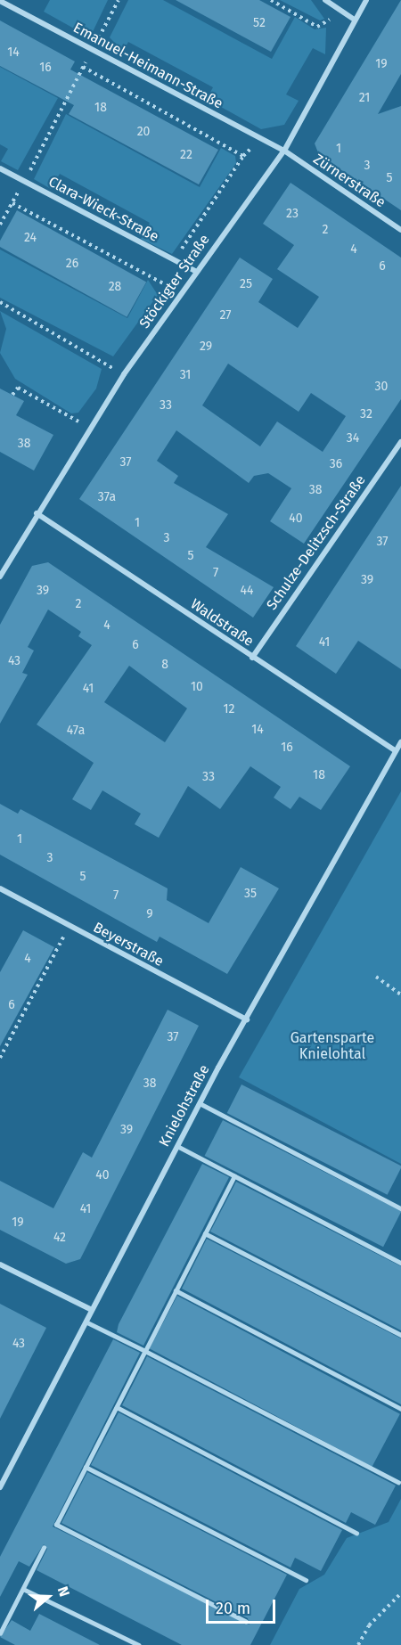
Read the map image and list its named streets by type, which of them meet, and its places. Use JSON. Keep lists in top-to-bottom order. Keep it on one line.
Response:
{"streets":{"street":["Emanuel-Heimann-Straße","Zürnerstraße","Clara-Wieck-Straße","Stöckigter Straße","Schulze-Delitzsch-Straße","Waldstraße","Beyerstraße","Knielohstraße"]},"crossings":[["Emanuel-Heimann-Straße","Zürnerstraße"],["Emanuel-Heimann-Straße","Stöckigter Straße"],["Zürnerstraße","Stöckigter Straße"],["Clara-Wieck-Straße","Stöckigter Straße"],["Stöckigter Straße","Waldstraße"],["Schulze-Delitzsch-Straße","Waldstraße"],["Waldstraße","Knielohstraße"],["Beyerstraße","Knielohstraße"]],"parks":["Gartensparte Knielohtal"],"house_numbers":["52","14","19","16","21","18","20","1","22","3","5","23","2","24","4","26","6","25","28","27","29","31","30","33","32","34","38","37","36","38","37a","40","1","3","37","5","7","39","39","44","2","4","41","6","43","8","10","41","12","14","47a","16","18","33","1","3","5","35","7","9","4","6","37","38","39","40","41","19","42","43"],"scale_bar":"20 m","north":"right"}
